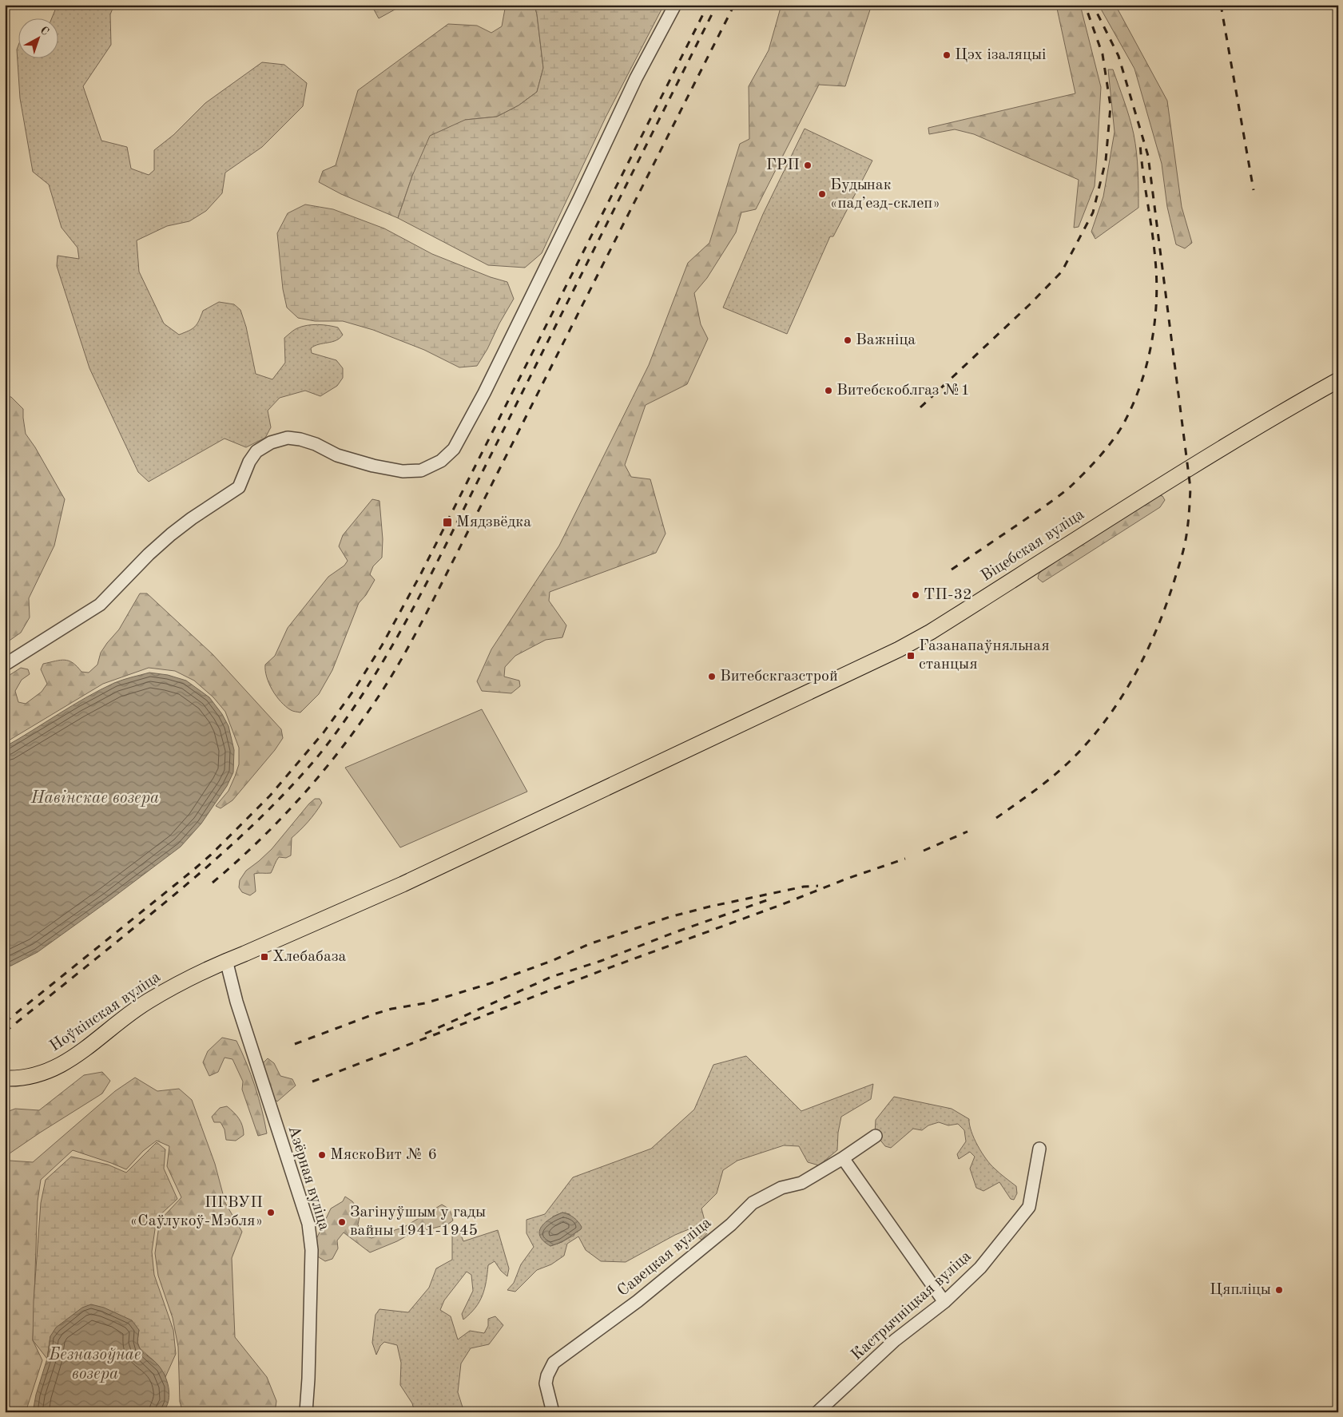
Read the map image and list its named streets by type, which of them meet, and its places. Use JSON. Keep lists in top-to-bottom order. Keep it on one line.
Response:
{"streets":{"main road":["Віцебская вуліца","Ноўкінская вуліца"],"street":["Азёрная вуліца","Савецкая вуліца","Кастрычніцкая вуліца"]},"crossings":[["Віцебская вуліца","Ноўкінская вуліца"],["Ноўкінская вуліца","Азёрная вуліца"]],"water":["Навінскае возера","Безназоўнае возера"],"places":{"other":["Цэх ізаляцыі","ГРП","Будынак «падʼезд-склеп»","Важніца","Витебскоблгаз №1","ТП-32","Витебскгазстрой","МяскоВит № 6","ПГВУП «Саўлукоў-Мэбля»","Загінуўшым у гады вайны 1941-1945","Цяпліцы"],"transit":["Мядзвёдка","Газанапаўняльная станцыя","Хлебабаза"]},"north":"top right"}
